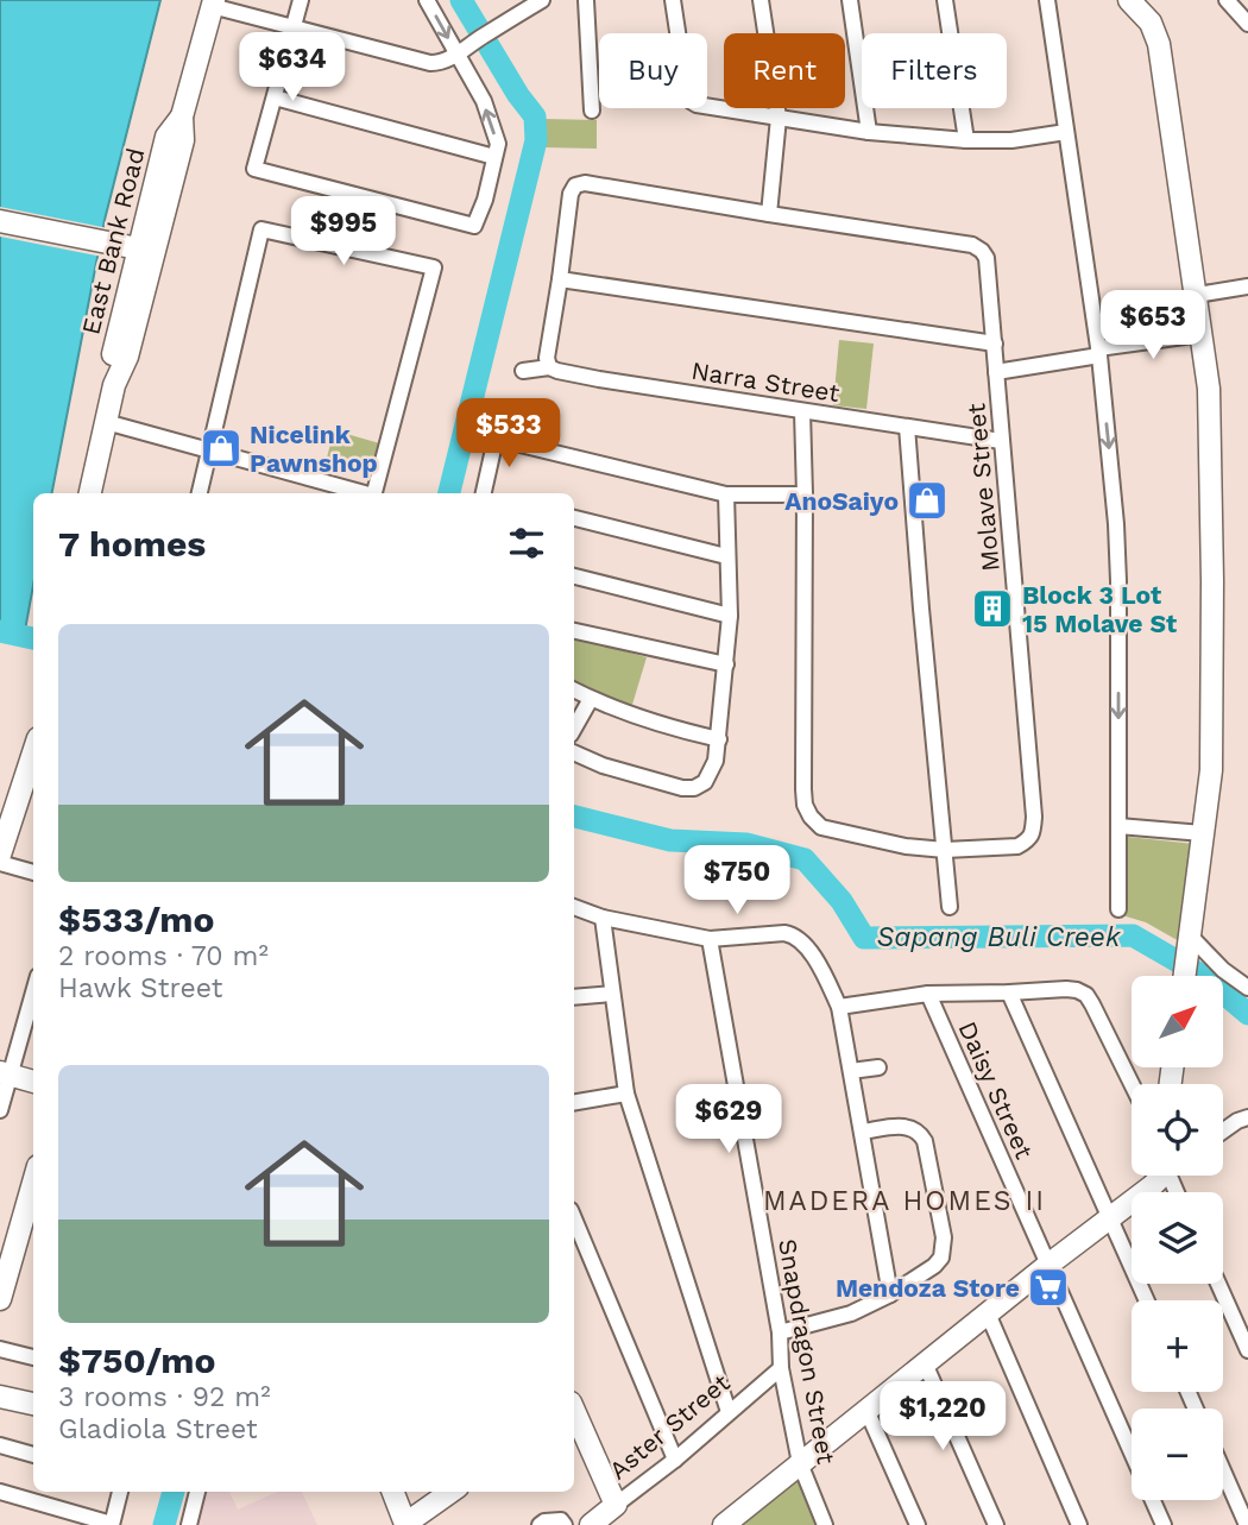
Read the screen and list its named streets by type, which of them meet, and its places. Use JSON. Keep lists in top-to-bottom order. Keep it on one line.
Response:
{"streets":{"street":["East Bank Road","Narra Street","Molave Street","Daisy Street","Snapdragon Street","Aster Street"]},"crossings":[["Narra Street","Molave Street"],["Snapdragon Street","Aster Street"]],"districts":["MADERA HOMES II"],"water":["Sapang Buli Creek"],"places":{"shop":["Nicelink Pawnshop","AnoSaiyo"],"building":["Block 3 Lot 15 Molave St"],"supermarket":["Mendoza Store"]},"north":"top right","page":{"price":["$634","$995","$653","$533","$750","$629","$1,220"],"chip":["Buy","Rent","Filters"],"heading":"7 homes","list":[{"name":"$533/mo","note":"2 rooms · 70 m² · Hawk Street"},{"name":"$750/mo","note":"3 rooms · 92 m² · Gladiola Street"}],"map_buttons":["+","−"]}}
